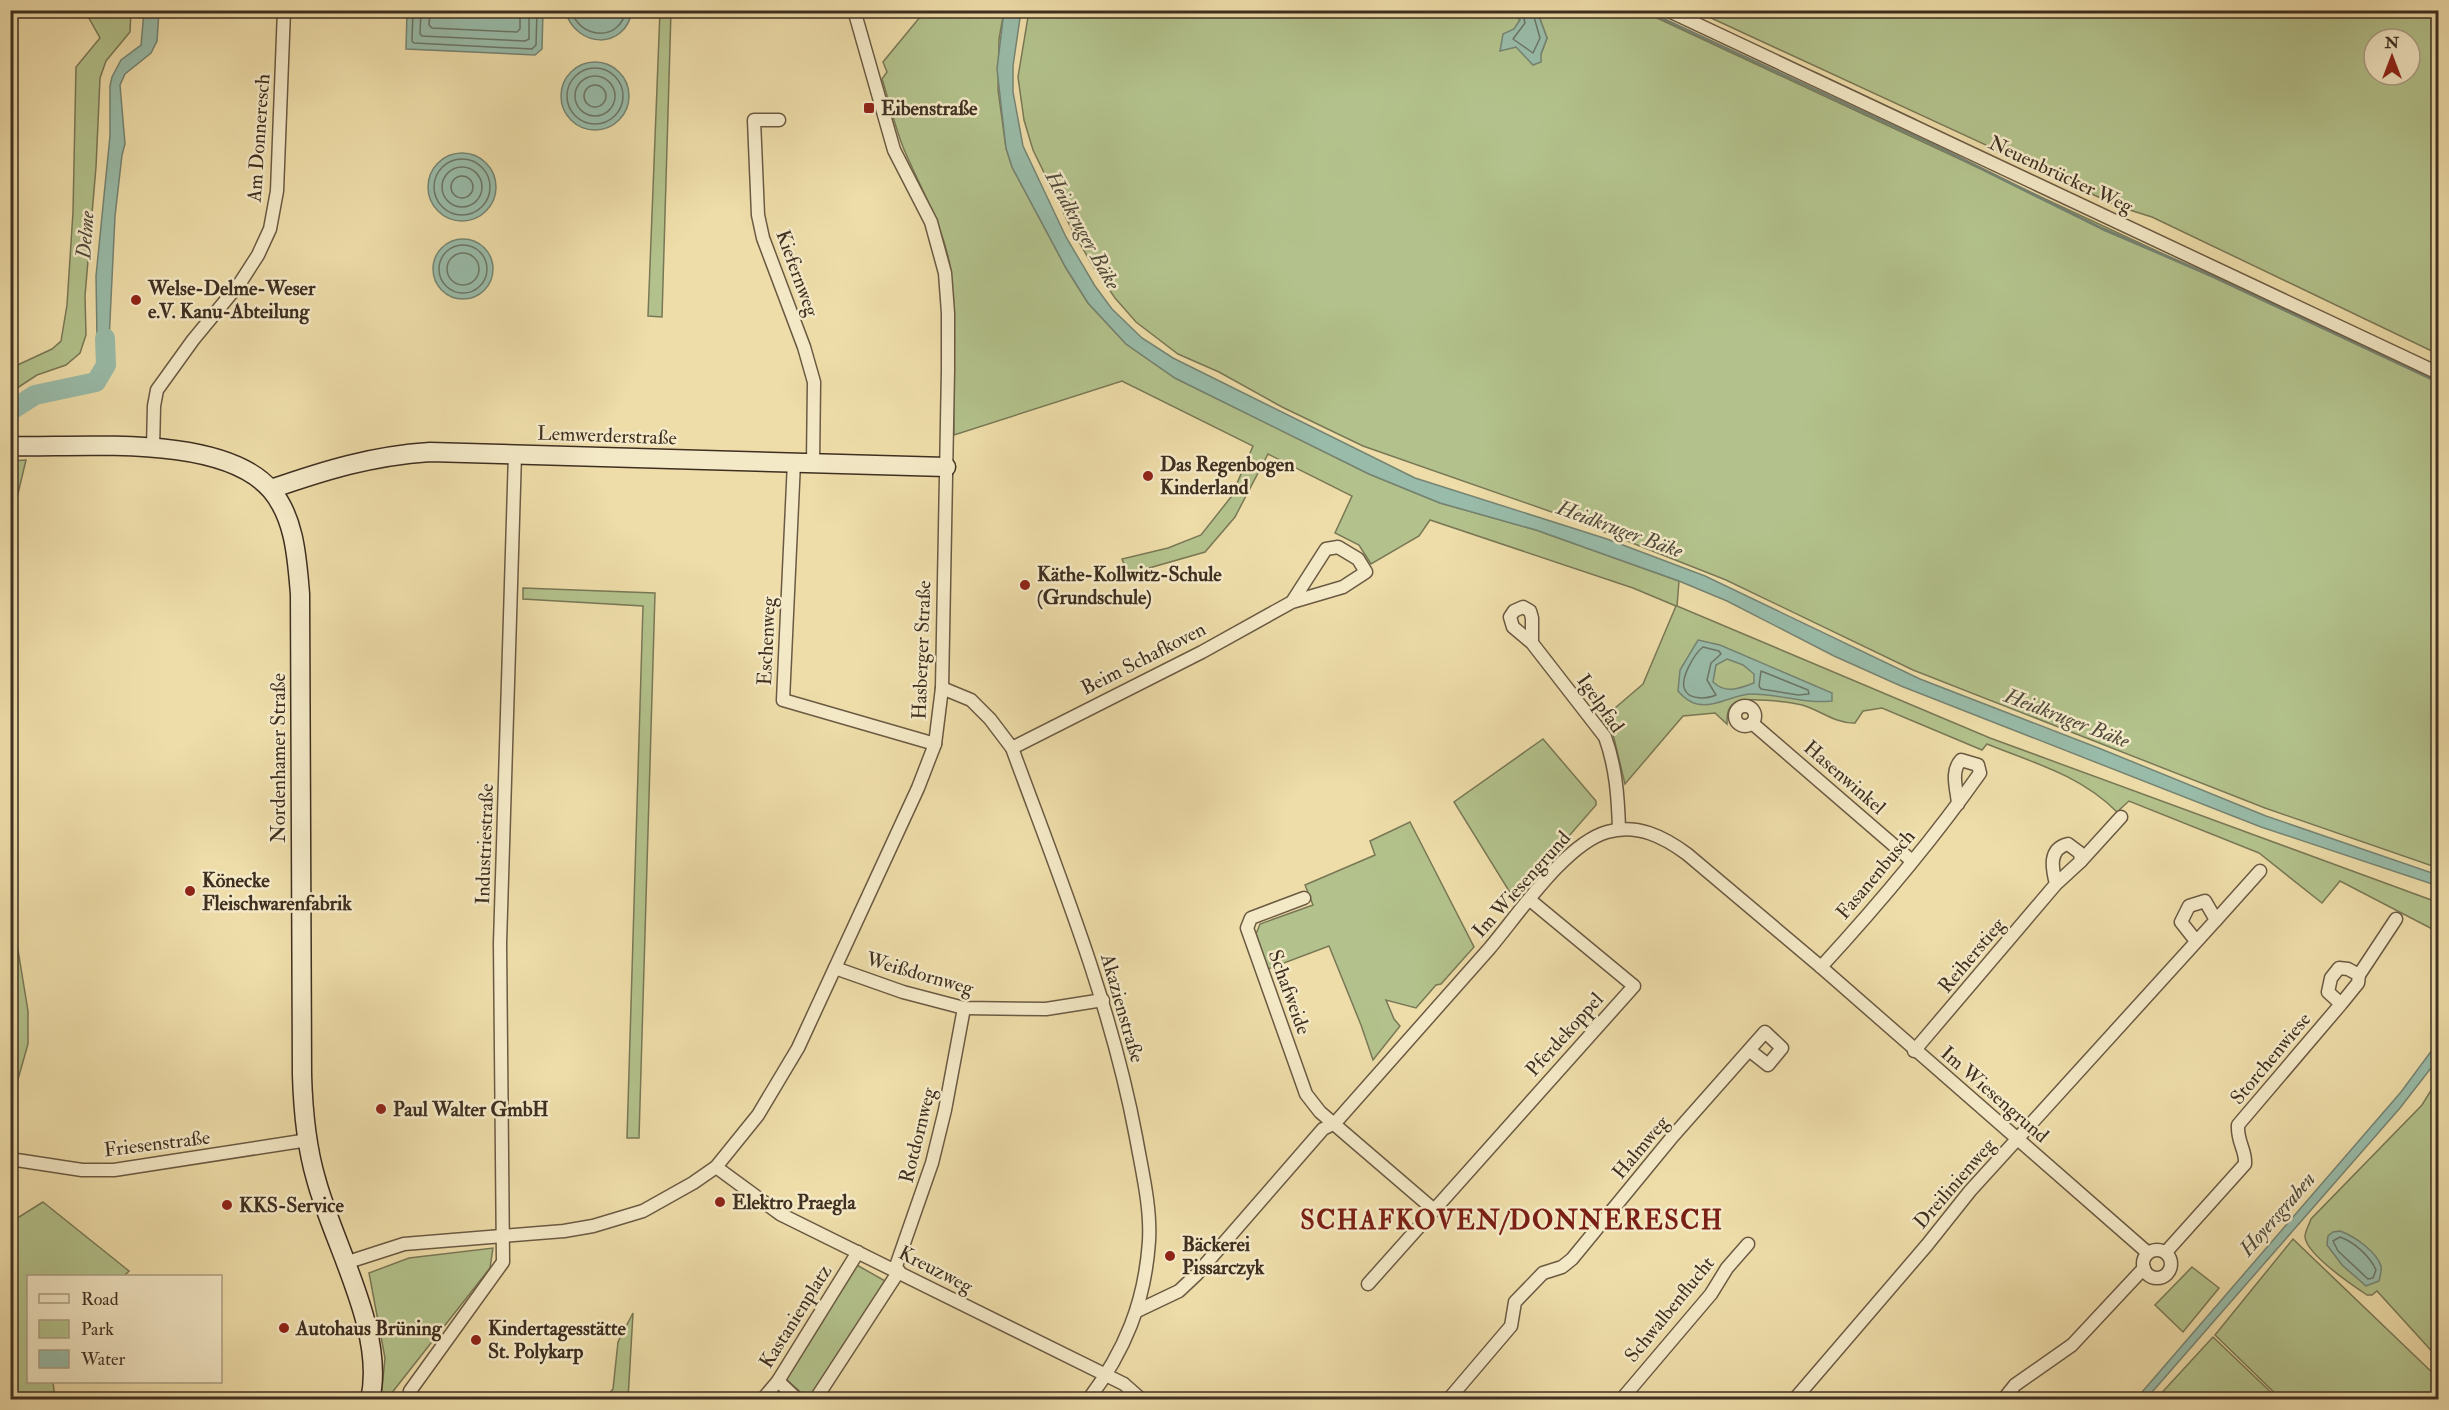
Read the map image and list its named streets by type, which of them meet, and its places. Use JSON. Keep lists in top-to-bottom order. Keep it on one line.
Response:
{"streets":{"street":["Am Donneresch","Neuenbrücker Weg","Kiefernweg","Lemwerderstraße","Eschenweg","Hasberger Straße","Beim Schafkoven","Igelpfad","Nordenhamer Straße","Hasenwinkel","Industriestraße","Fasanenbusch","Im Wiesengrund","Reiherstieg","Weißdornweg","Schafweide","Akazienstraße","Pferdekoppel","Storchenwiese","Rotdornweg","Friesenstraße","Halmweg","Dreilinienweg","Kreuzweg","Schwalbenflucht","Kastanienplatz"]},"crossings":[["Am Donneresch","Nordenhamer Straße"],["Kiefernweg","Lemwerderstraße"],["Lemwerderstraße","Eschenweg"],["Lemwerderstraße","Hasberger Straße"],["Lemwerderstraße","Nordenhamer Straße"],["Lemwerderstraße","Industriestraße"],["Eschenweg","Hasberger Straße"],["Hasberger Straße","Nordenhamer Straße"],["Hasberger Straße","Industriestraße"],["Hasberger Straße","Weißdornweg"],["Hasberger Straße","Akazienstraße"],["Hasberger Straße","Kreuzweg"],["Beim Schafkoven","Akazienstraße"],["Igelpfad","Im Wiesengrund"],["Nordenhamer Straße","Friesenstraße"],["Hasenwinkel","Fasanenbusch"],["Fasanenbusch","Im Wiesengrund"],["Im Wiesengrund","Reiherstieg"],["Im Wiesengrund","Schafweide"],["Im Wiesengrund","Akazienstraße"],["Im Wiesengrund","Pferdekoppel"],["Im Wiesengrund","Storchenwiese"],["Im Wiesengrund","Dreilinienweg"],["Weißdornweg","Akazienstraße"],["Weißdornweg","Rotdornweg"],["Akazienstraße","Kreuzweg"],["Rotdornweg","Kreuzweg"],["Kreuzweg","Kastanienplatz"]],"districts":["SCHAFKOVEN/DONNERESCH"],"water":["Heidkruger Bäke","Delme","Hoyersgraben"],"places":{"transit":["Eibenstraße"],"other":["Welse-Delme-Weser e.V. Kanu-Abteilung","Das Regenbogen Kinderland","Käthe-Kollwitz-Schule (Grundschule)","Könecke Fleischwarenfabrik","Paul Walter GmbH","Elektro Praegla","KKS-Service","Bäckerei Pissarczyk","Autohaus Brüning","Kindertagesstätte St. Polykarp"]},"legend":["Road","Park","Water"],"north":"top"}
